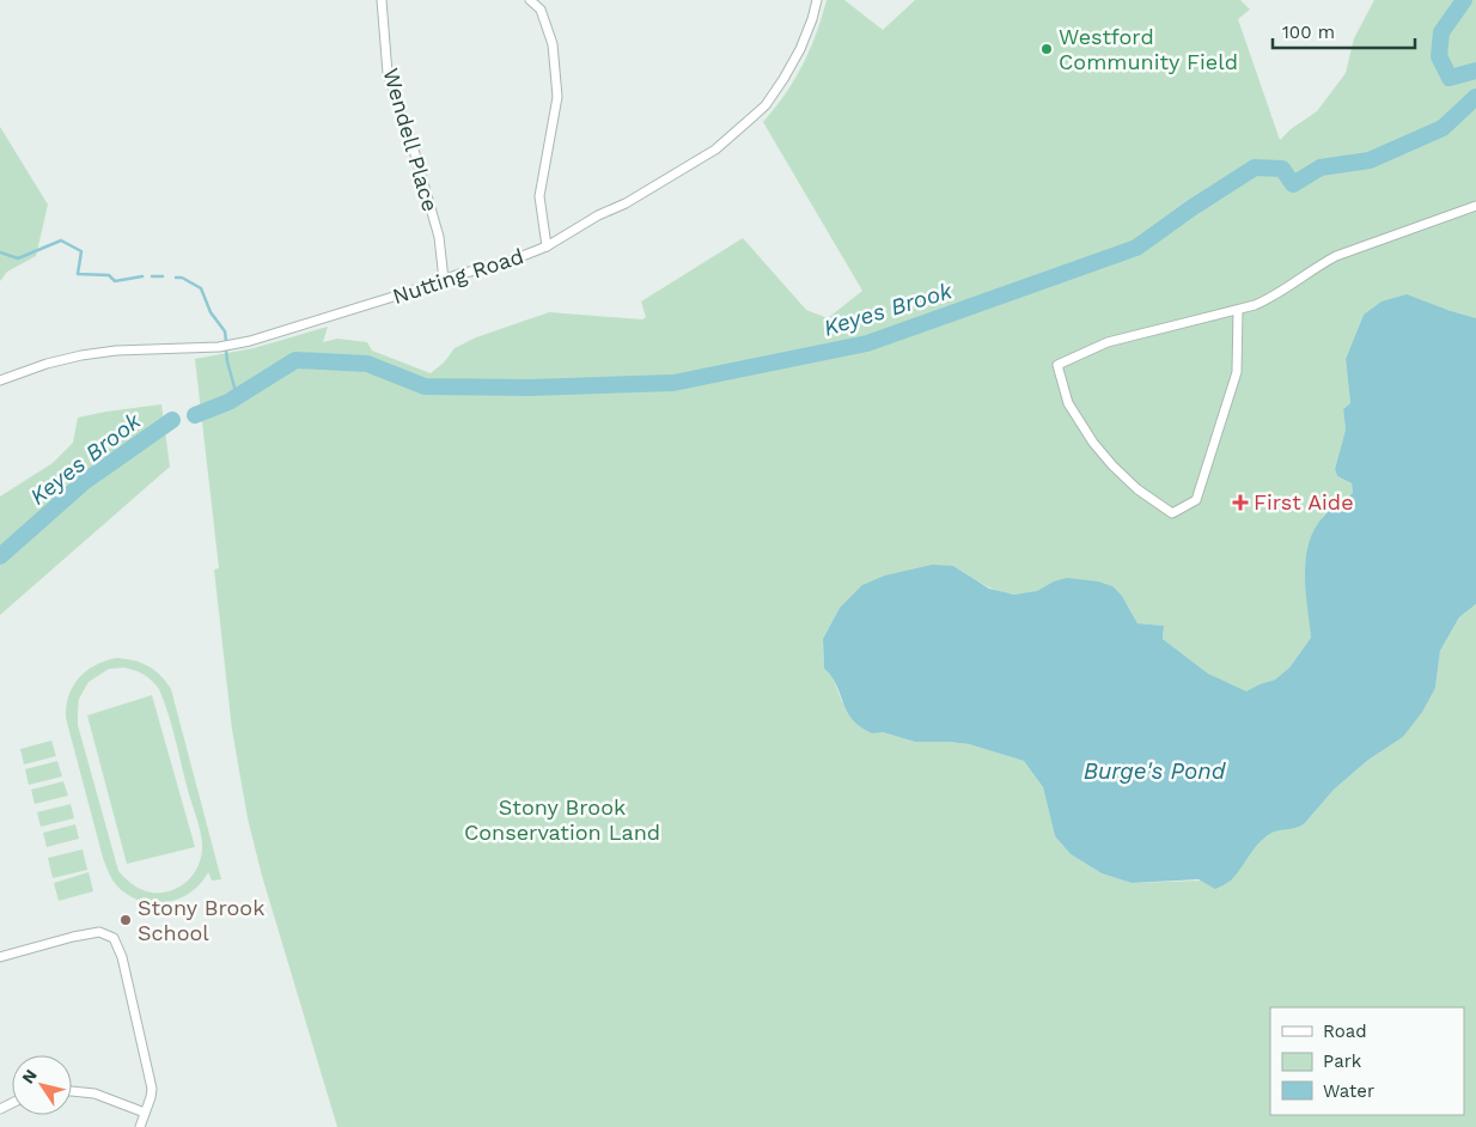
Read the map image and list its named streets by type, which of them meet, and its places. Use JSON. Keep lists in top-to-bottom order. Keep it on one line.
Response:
{"streets":{"street":["Wendell Place","Nutting Road"]},"crossings":[["Wendell Place","Nutting Road"]],"water":["Keyes Brook","Burge's Pond"],"parks":["Stony Brook Conservation Land"],"places":{"other":["Westford Community Field","Stony Brook School"],"health":["First Aide"]},"legend":["Road","Park","Water"],"scale_bar":"100 m","north":"top left"}
